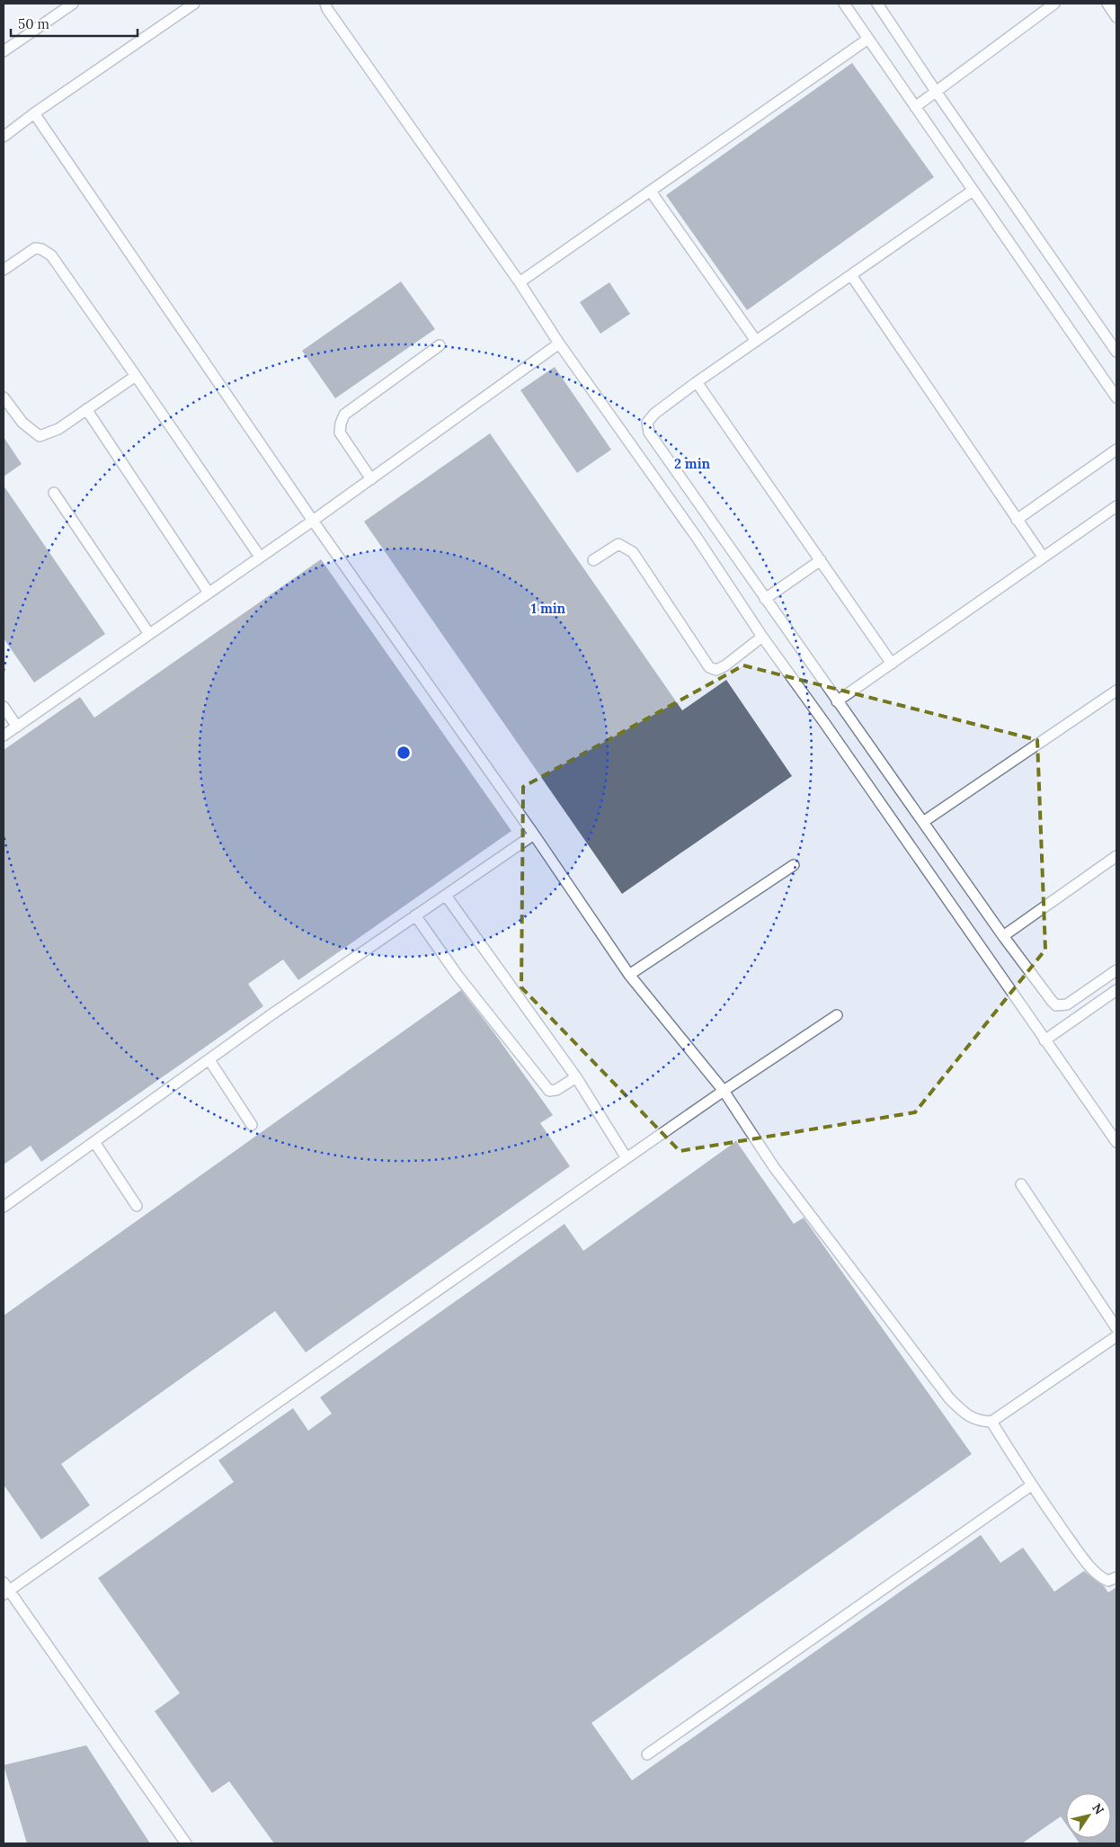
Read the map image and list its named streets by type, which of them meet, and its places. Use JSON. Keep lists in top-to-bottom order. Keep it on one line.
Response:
{"scale_bar":"50 m","north":"top right","rings":["2 min","1 min"]}
